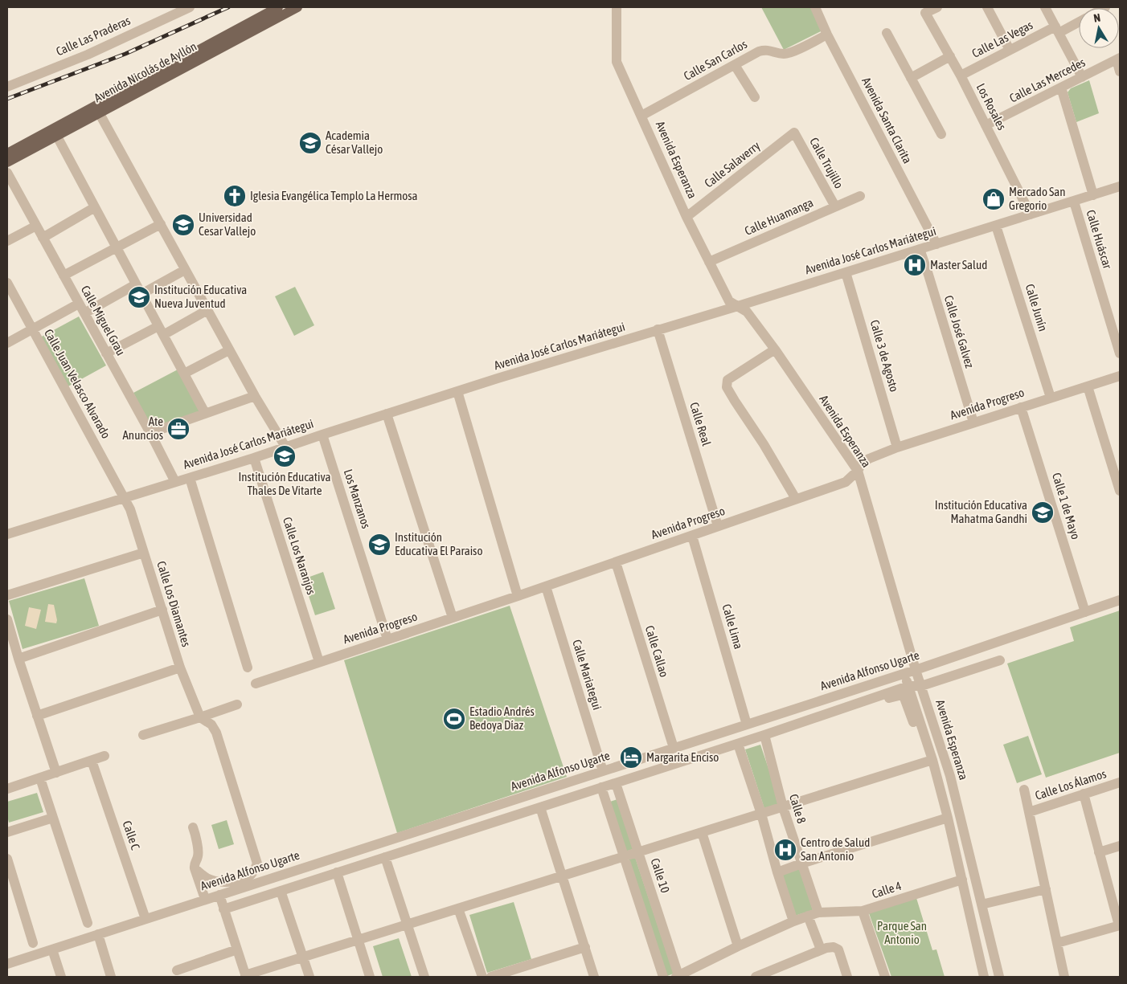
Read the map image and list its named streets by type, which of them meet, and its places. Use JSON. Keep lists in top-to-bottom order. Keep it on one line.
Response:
{"streets":{"main road":["Avenida Nicolás de Ayllón"],"street":["Calle Las Praderas","Calle Las Vegas","Calle San Carlos","Calle Las Mercedes","Los Rosales","Avenida Santa Clarita","Avenida Esperanza","Calle Trujillo","Calle Salaverry","Calle Huamanga","Calle Huáscar","Avenida José Carlos Mariátegui","Calle Junín","Calle Miguel Grau","Calle José Galvez","Calle 3 de Agosto","Calle Juan Velasco Alvarado","Avenida Progreso","Calle Real","Los Manzanos","Calle 1 de Mayo","Calle Los Naranjos","Calle Los Diamantes","Calle Lima","Calle Callao","Avenida Alfonso Ugarte","Calle Mariategui","Calle Los Álamos","Calle 8","Calle C","Calle 10","Calle 4"]},"crossings":[["Calle Las Vegas","Los Rosales"],["Calle San Carlos","Avenida Santa Clarita"],["Calle San Carlos","Avenida Esperanza"],["Calle Las Mercedes","Los Rosales"],["Los Rosales","Avenida José Carlos Mariátegui"],["Avenida Santa Clarita","Avenida José Carlos Mariátegui"],["Avenida Esperanza","Calle Salaverry"],["Avenida Esperanza","Calle Huamanga"],["Avenida Esperanza","Avenida José Carlos Mariátegui"],["Avenida Esperanza","Avenida Progreso"],["Avenida Esperanza","Avenida Alfonso Ugarte"],["Calle Trujillo","Calle Salaverry"],["Calle Trujillo","Calle Huamanga"],["Calle Huáscar","Avenida José Carlos Mariátegui"],["Avenida José Carlos Mariátegui","Calle Junín"],["Avenida José Carlos Mariátegui","Calle Miguel Grau"],["Avenida José Carlos Mariátegui","Calle José Galvez"],["Avenida José Carlos Mariátegui","Calle 3 de Agosto"],["Avenida José Carlos Mariátegui","Calle Juan Velasco Alvarado"],["Avenida José Carlos Mariátegui","Calle Real"],["Avenida José Carlos Mariátegui","Los Manzanos"],["Avenida José Carlos Mariátegui","Calle Los Naranjos"],["Avenida José Carlos Mariátegui","Calle Los Diamantes"],["Calle Junín","Avenida Progreso"],["Calle José Galvez","Avenida Progreso"],["Calle 3 de Agosto","Avenida Progreso"],["Calle Juan Velasco Alvarado","Calle Los Diamantes"],["Avenida Progreso","Calle Real"],["Avenida Progreso","Los Manzanos"],["Avenida Progreso","Calle 1 de Mayo"],["Avenida Progreso","Calle Los Naranjos"],["Avenida Progreso","Calle Lima"],["Avenida Progreso","Calle Callao"],["Avenida Progreso","Calle Mariategui"],["Calle 1 de Mayo","Avenida Alfonso Ugarte"],["Calle Lima","Avenida Alfonso Ugarte"],["Calle Callao","Avenida Alfonso Ugarte"],["Avenida Alfonso Ugarte","Calle Mariategui"],["Avenida Alfonso Ugarte","Calle C"],["Calle 8","Calle 4"],["Calle 10","Calle 4"]],"parks":["Parque San Antonio"],"places":{"school or university":["Academia César Vallejo","Universidad Cesar Vallejo","Institución Educativa Nueva Juventud","Institución Educativa Thales De Vitarte","Institución Educativa Mahatma Gandhi","Institución Educativa El Paraiso"],"church":["Iglesia Evangélica Templo La Hermosa"],"shop":["Mercado San Gregorio"],"hospital":["Master Salud","Centro de Salud San Antonio"],"office":["Ate Anuncios"],"sports":["Estadio Andrés Bedoya Díaz"],"hotel":["Margarita Enciso"]},"north":"top"}
